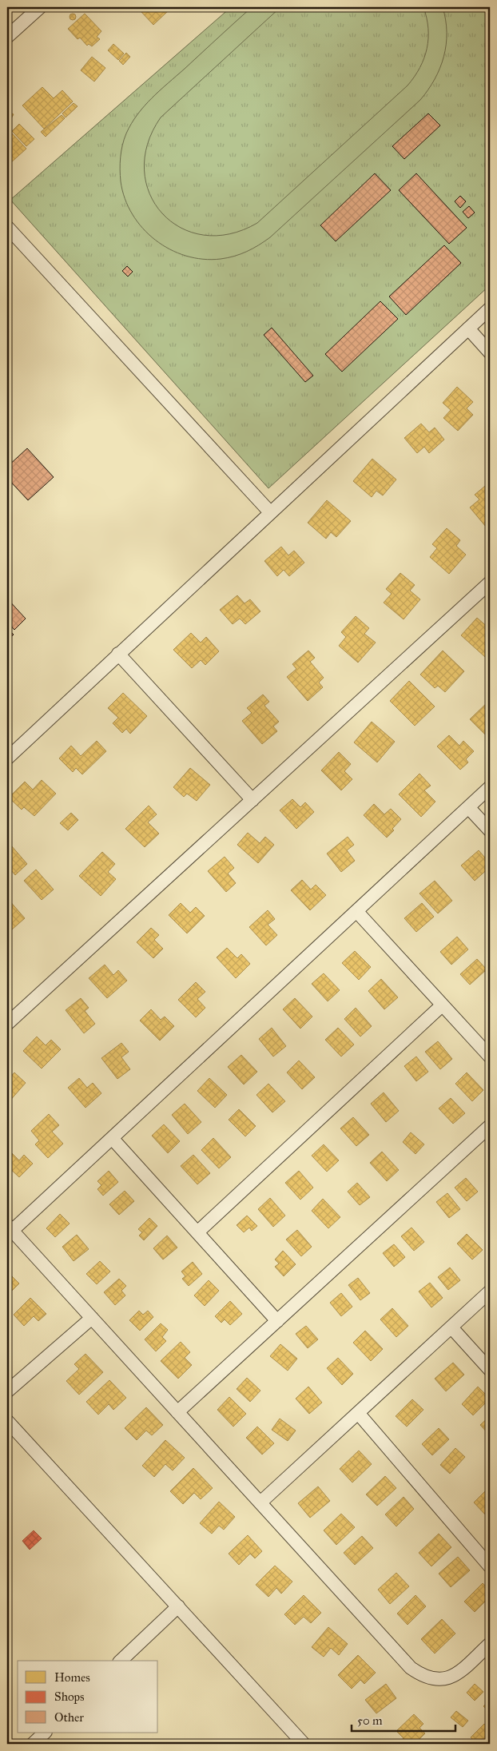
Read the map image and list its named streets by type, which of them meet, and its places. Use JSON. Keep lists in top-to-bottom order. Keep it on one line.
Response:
{"legend":["Homes","Shops","Other"],"scale_bar":"50 m"}
